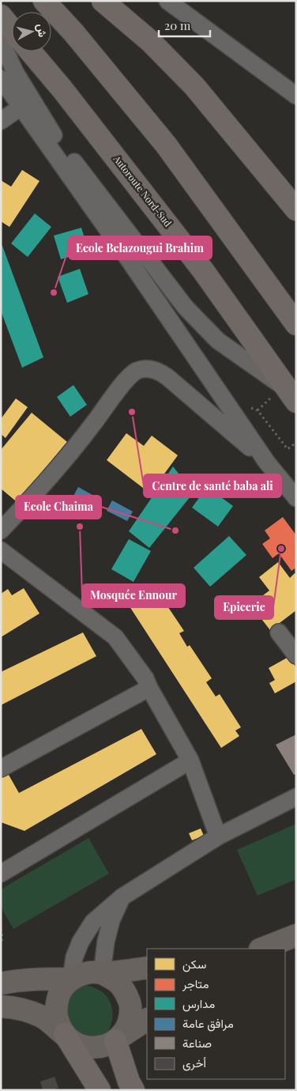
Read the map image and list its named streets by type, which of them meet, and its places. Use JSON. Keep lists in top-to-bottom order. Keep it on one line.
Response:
{"streets":{"highway":["Autoroute Nord-Sud"]},"places":["Ecole Belazougui Brahim","Centre de santé baba ali","Mosquée Ennour","Ecole Chaima","Epicerie"],"legend":["سكن","متاجر","مدارس","مرافق عامة","صناعة","أخرى"],"scale_bar":"20 m","north":"right"}
